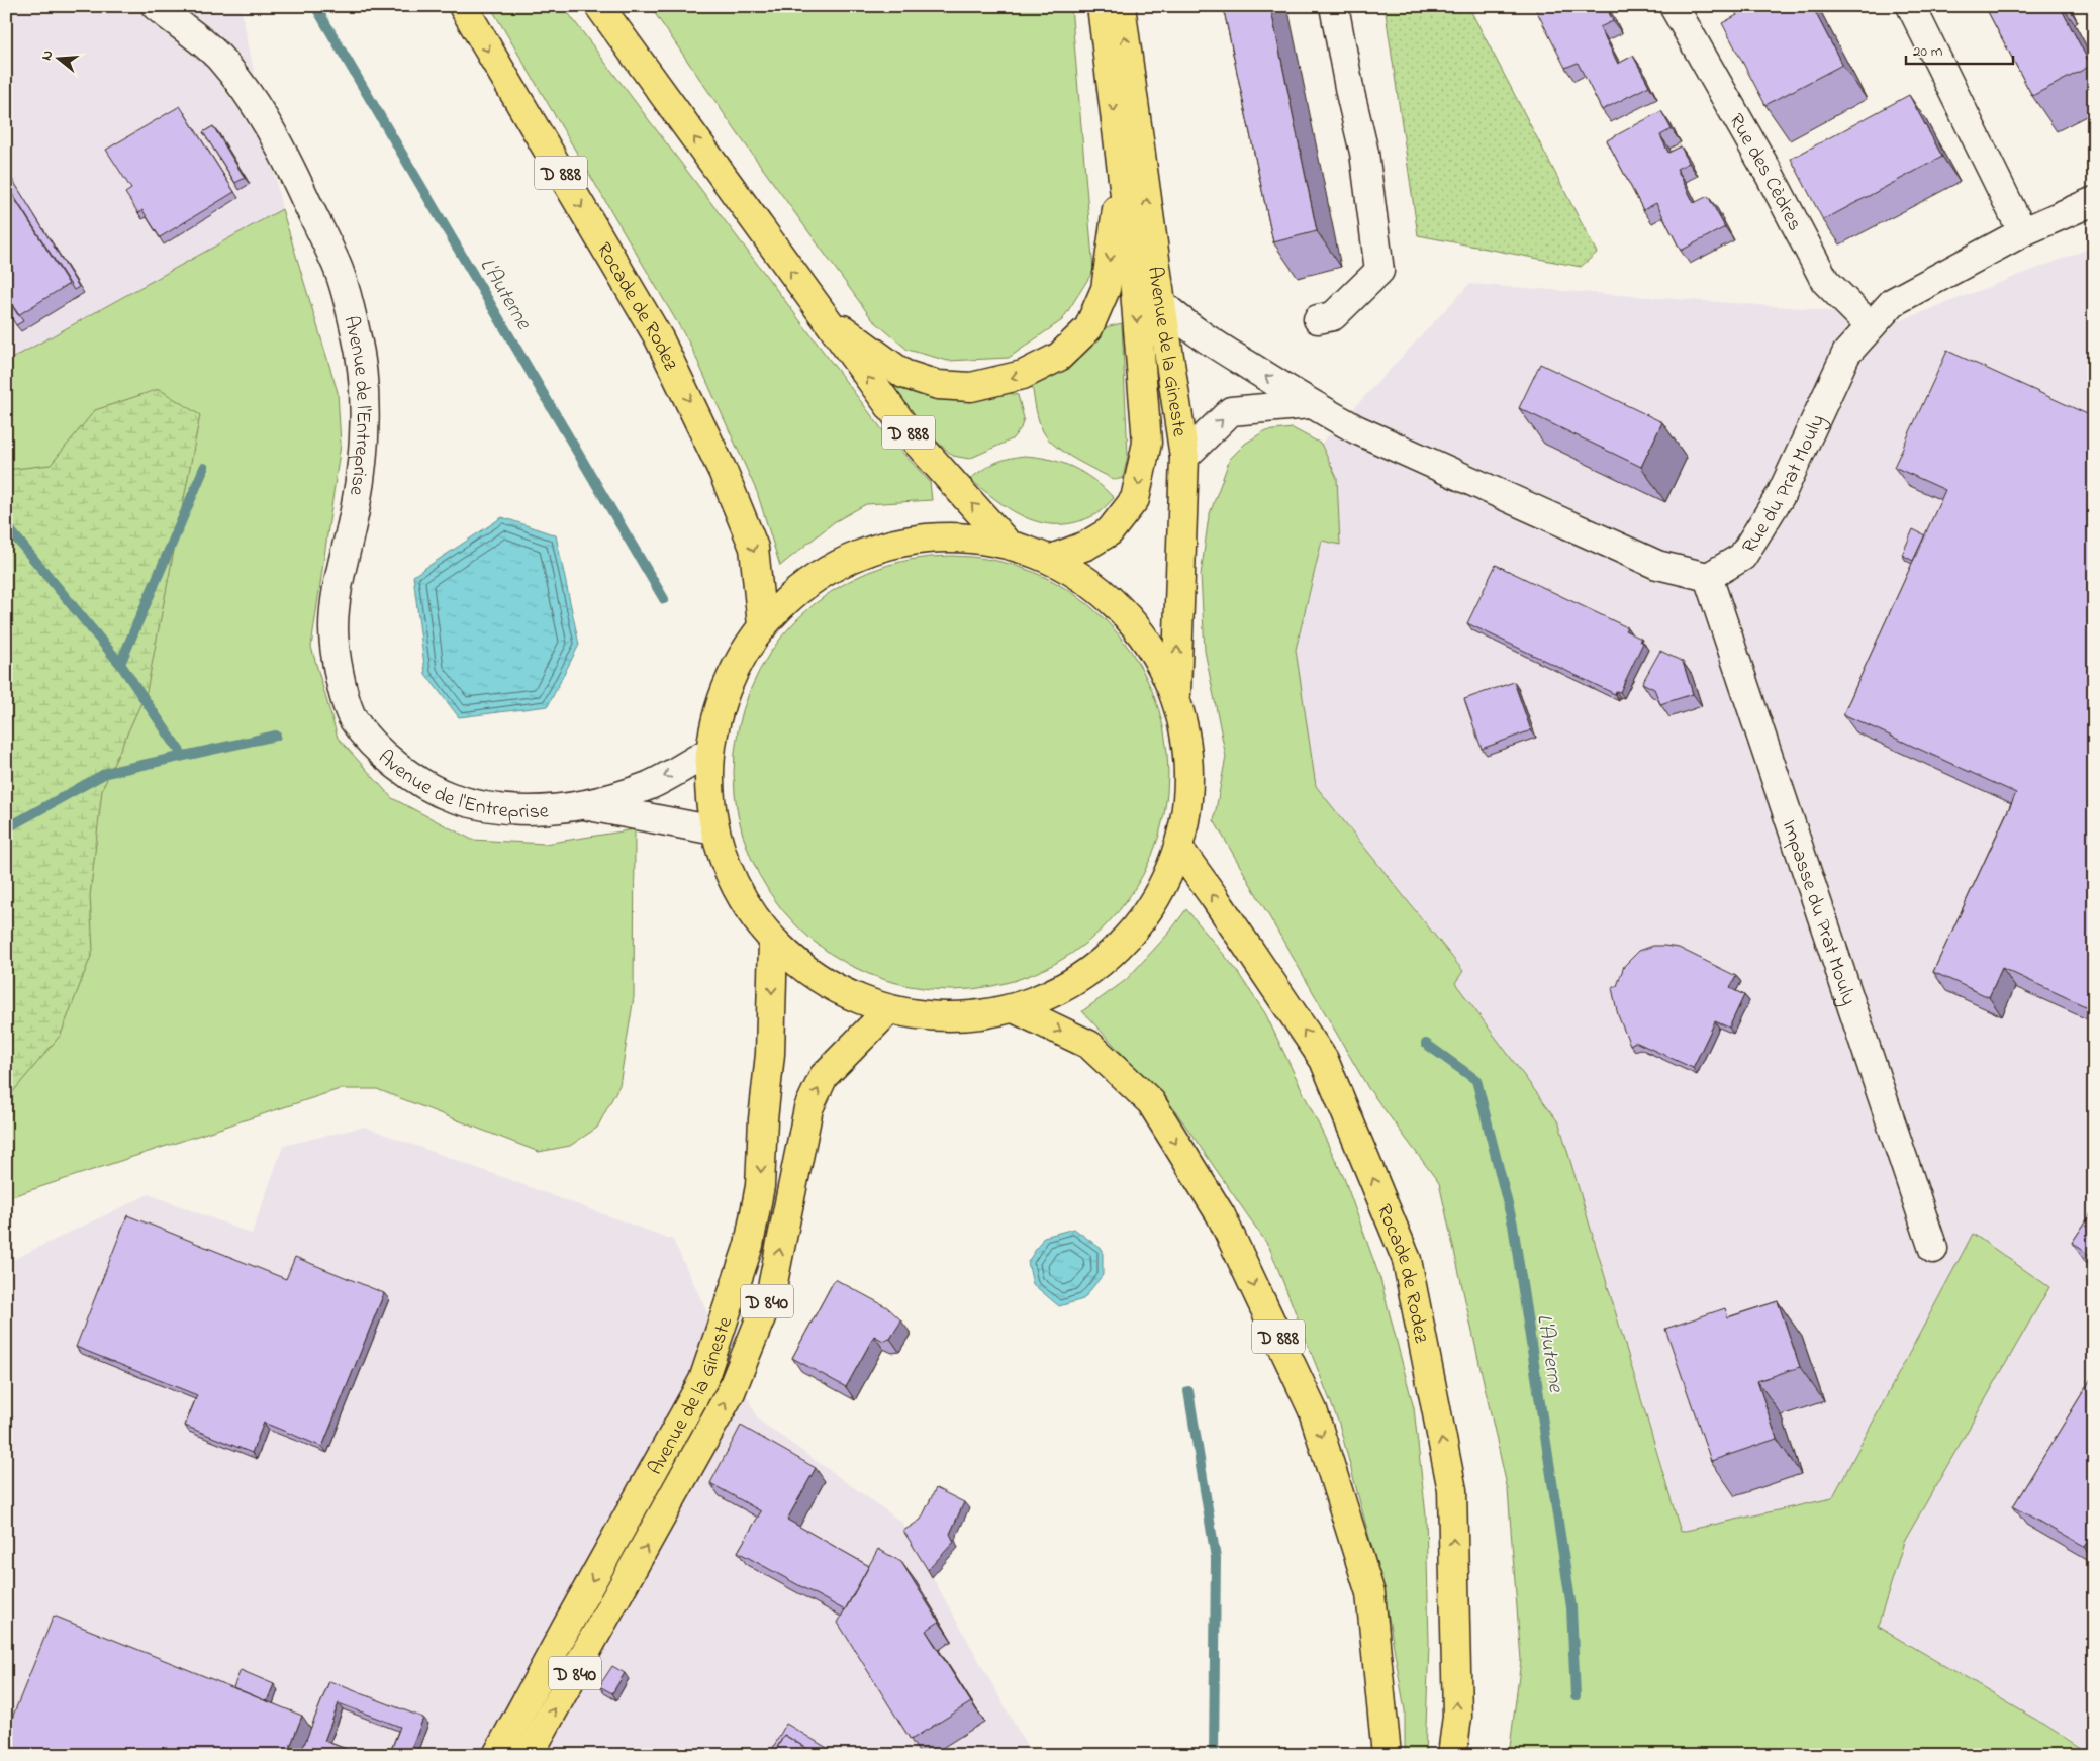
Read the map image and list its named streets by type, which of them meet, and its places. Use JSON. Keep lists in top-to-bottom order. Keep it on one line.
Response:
{"streets":{"main road":["D 888","Rocade de Rodez","Avenue de la Gineste","D 840"],"street":["Rue des Cèdres","Avenue de l'Entreprise","Rue du Prat Mouly","Impasse du Prat Mouly"]},"crossings":[["Rue des Cèdres","Rue du Prat Mouly"],["D 888","Avenue de la Gineste"],["Rue du Prat Mouly","Impasse du Prat Mouly"]],"water":["L'Auterne"],"scale_bar":"20 m","north":"left"}
